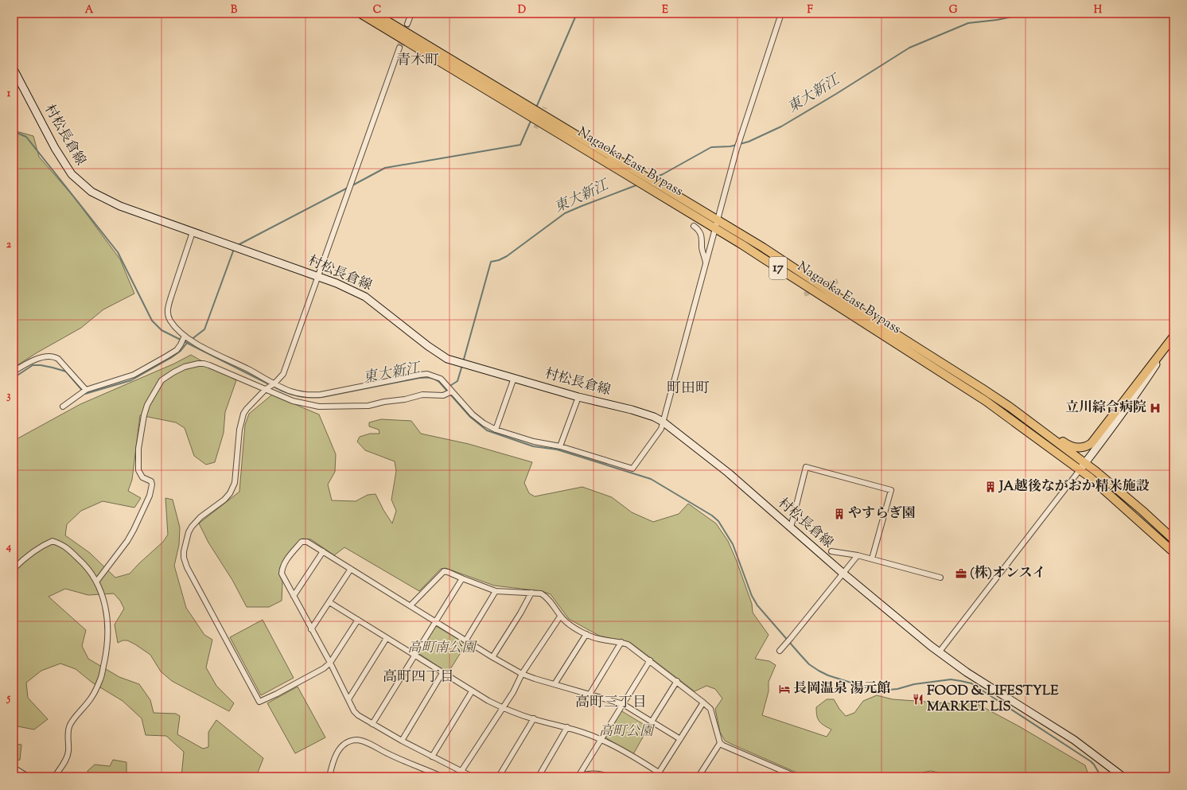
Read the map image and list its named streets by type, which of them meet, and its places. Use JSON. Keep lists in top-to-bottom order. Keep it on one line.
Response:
{"streets":{"highway":["Nagaoka East Bypass","17"],"main road":["村松長倉線"]},"districts":["青木町","町田町","高町四丁目","高町三丁目"],"water":["東大新江"],"parks":["高町南公園","高町公園"],"places":{"hospital":["立川綜合病院"],"building":["JA越後ながおか精米施設","やすらぎ園"],"office":["(株)オンスイ"],"hotel":["長岡温泉 湯元館"],"restaurant":["FOOD & LIFESTYLE MARKET LIS"]},"grid":{"columns":["A","B","C","D","E","F","G","H"],"rows":["1","2","3","4","5"]}}
